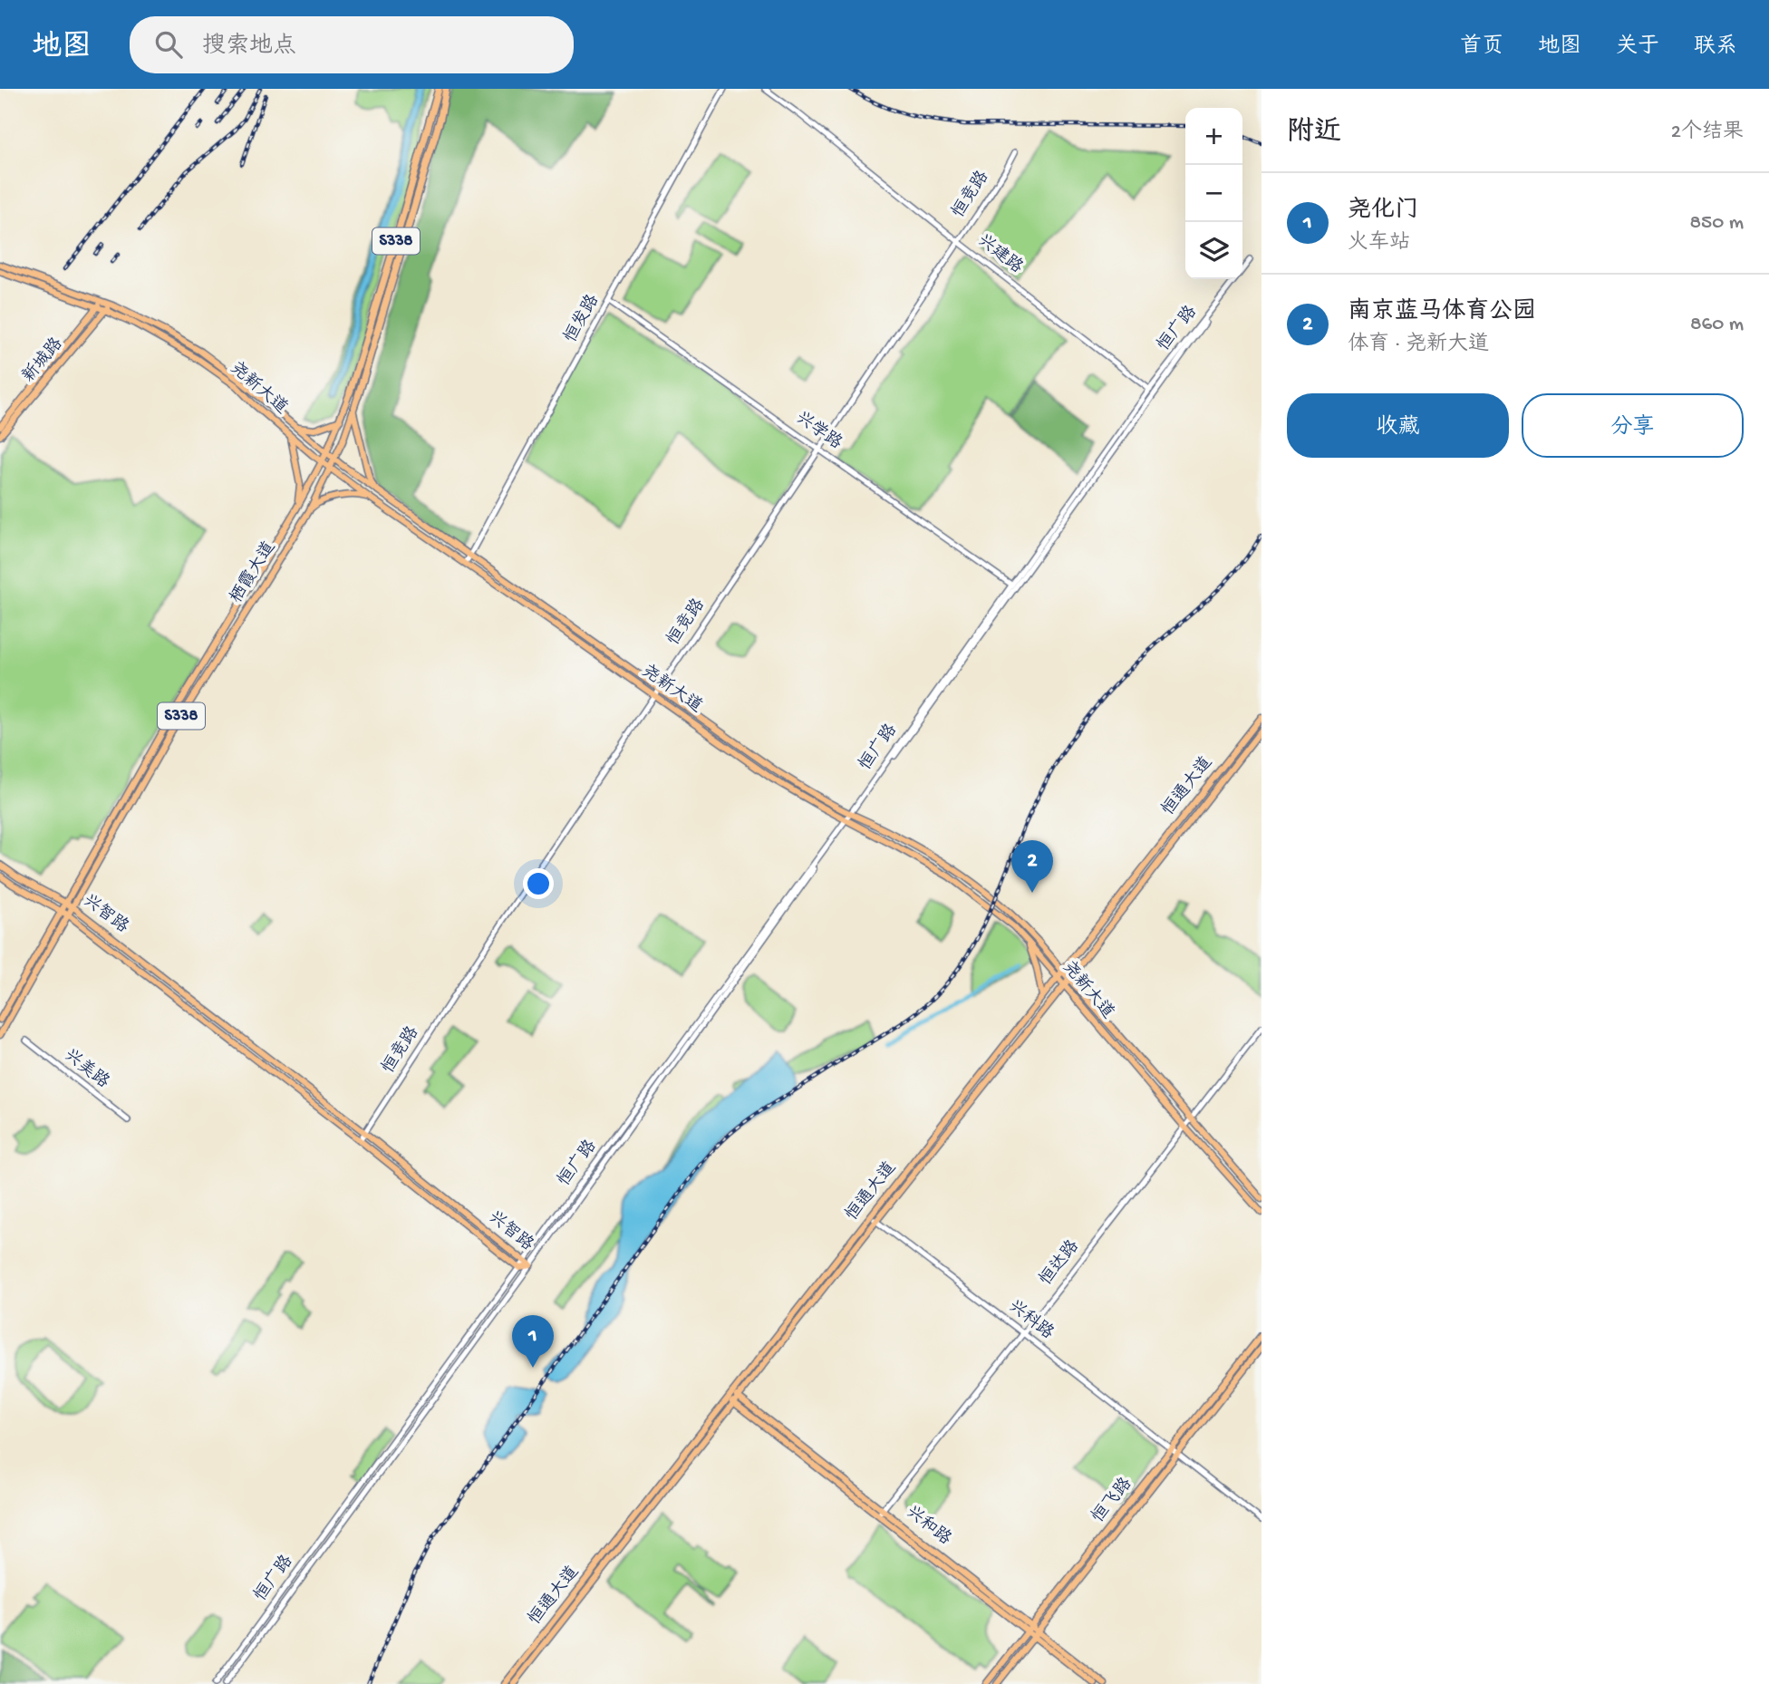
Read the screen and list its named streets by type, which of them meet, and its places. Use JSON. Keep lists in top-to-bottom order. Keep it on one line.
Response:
{"streets":{"highway":["S338","栖霞大道"],"main road":["新城路","尧新大道","恒通大道","兴智路","恒飞路","兴和路"],"street":["恒竞路","兴建路","恒发路","恒广路","兴学路","兴美路","恒达路","兴科路"]},"crossings":[["恒竞路","兴建路"],["恒竞路","尧新大道"],["恒竞路","兴学路"],["恒竞路","兴智路"],["兴建路","恒广路"],["恒发路","尧新大道"],["恒发路","兴学路"],["恒广路","尧新大道"],["恒广路","兴学路"],["恒广路","兴智路"],["新城路","尧新大道"],["尧新大道","栖霞大道"],["尧新大道","恒通大道"],["尧新大道","恒达路"],["栖霞大道","兴智路"],["恒通大道","兴科路"],["恒通大道","兴和路"],["恒达路","兴科路"],["恒达路","兴和路"],["兴科路","恒飞路"],["恒飞路","兴和路"]],"page":{"header":"地图","search":"搜索地点","nav":["首页","地图","关于","联系"],"heading":["附近","2个结果"],"map_buttons":["+","−"],"list":[{"mark":"1","name":"尧化门","note":"火车站","value":"850 m"},{"mark":"2","name":"南京蓝马体育公园","note":"体育 · 尧新大道","value":"860 m"}],"buttons":["收藏","分享"],"pins":["2","1"]}}
